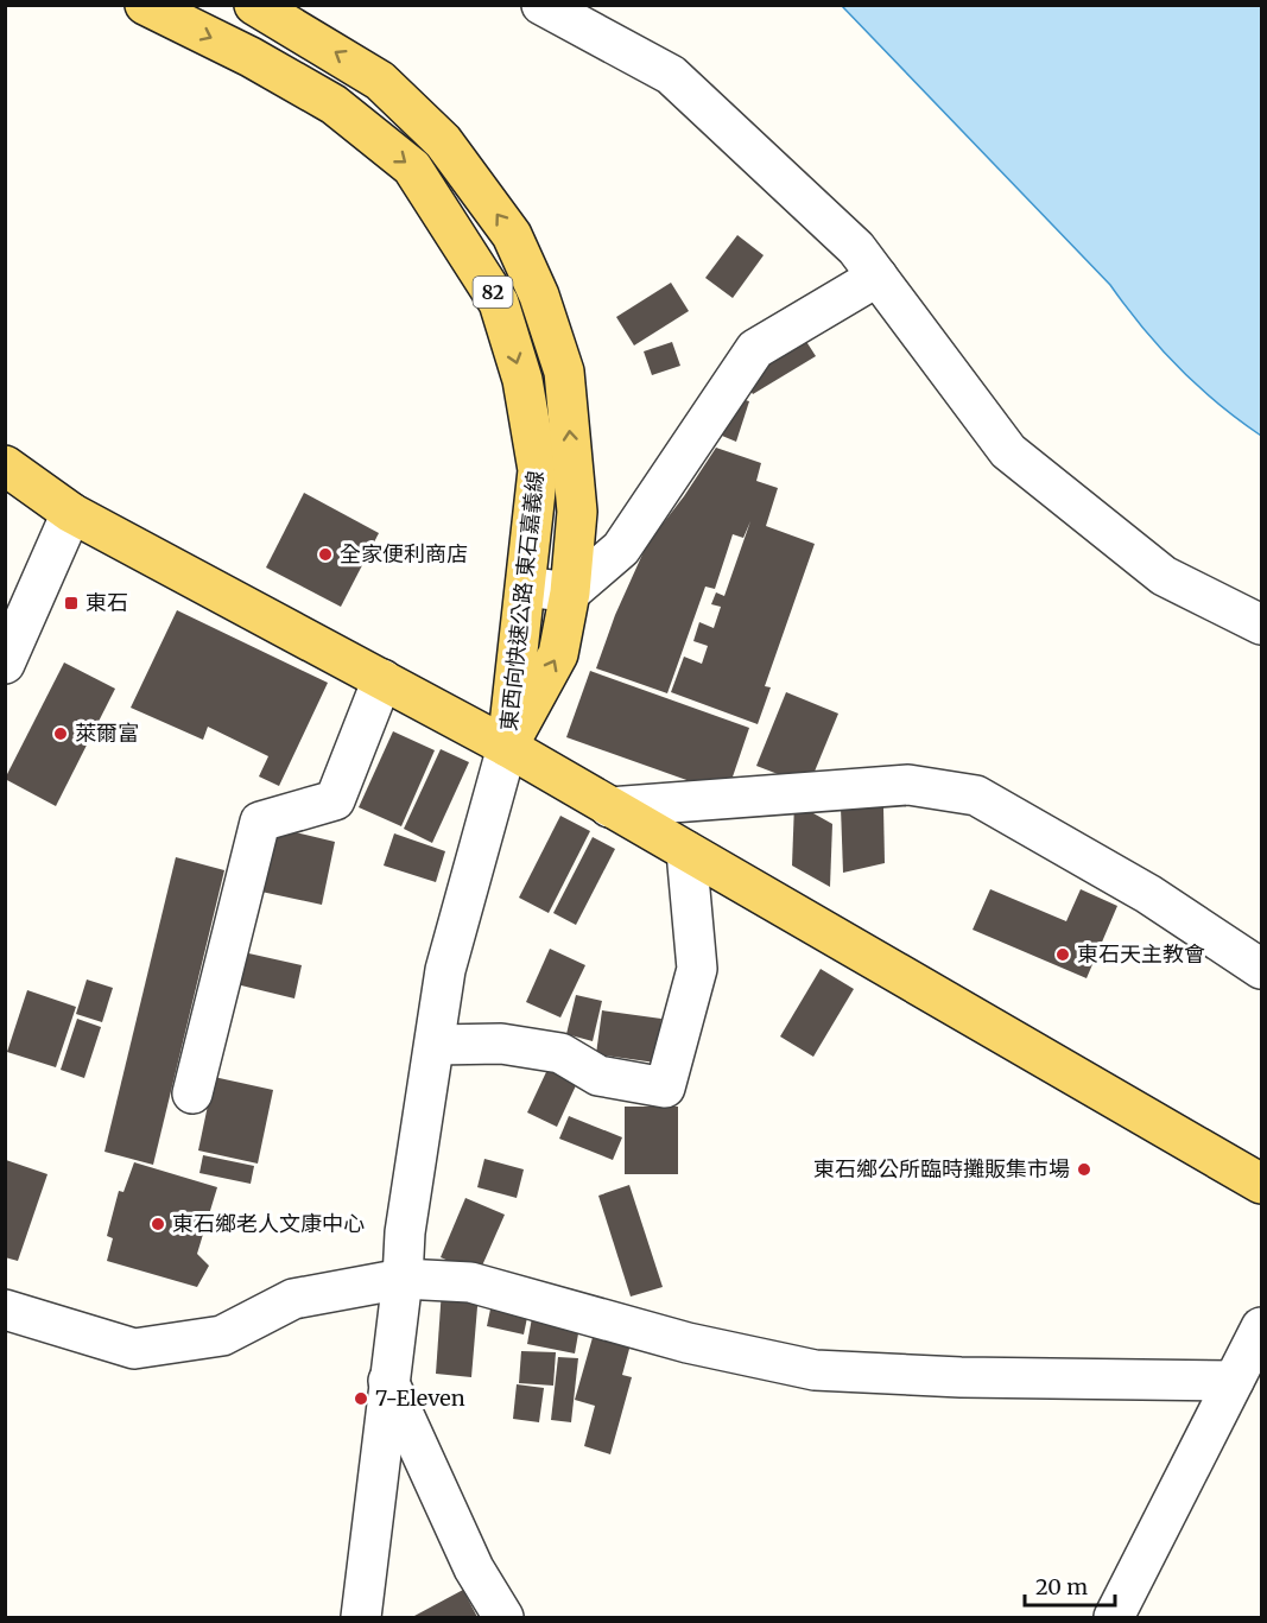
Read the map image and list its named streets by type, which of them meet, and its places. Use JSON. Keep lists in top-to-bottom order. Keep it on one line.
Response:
{"streets":{"main road":["82","東西向快速公路 東石嘉義線"]},"places":{"other":["全家便利商店","萊爾富","東石天主教會","東石鄉公所臨時攤販集市場","東石鄉老人文康中心","7-Eleven"],"transit":["東石"]},"scale_bar":"20 m"}
